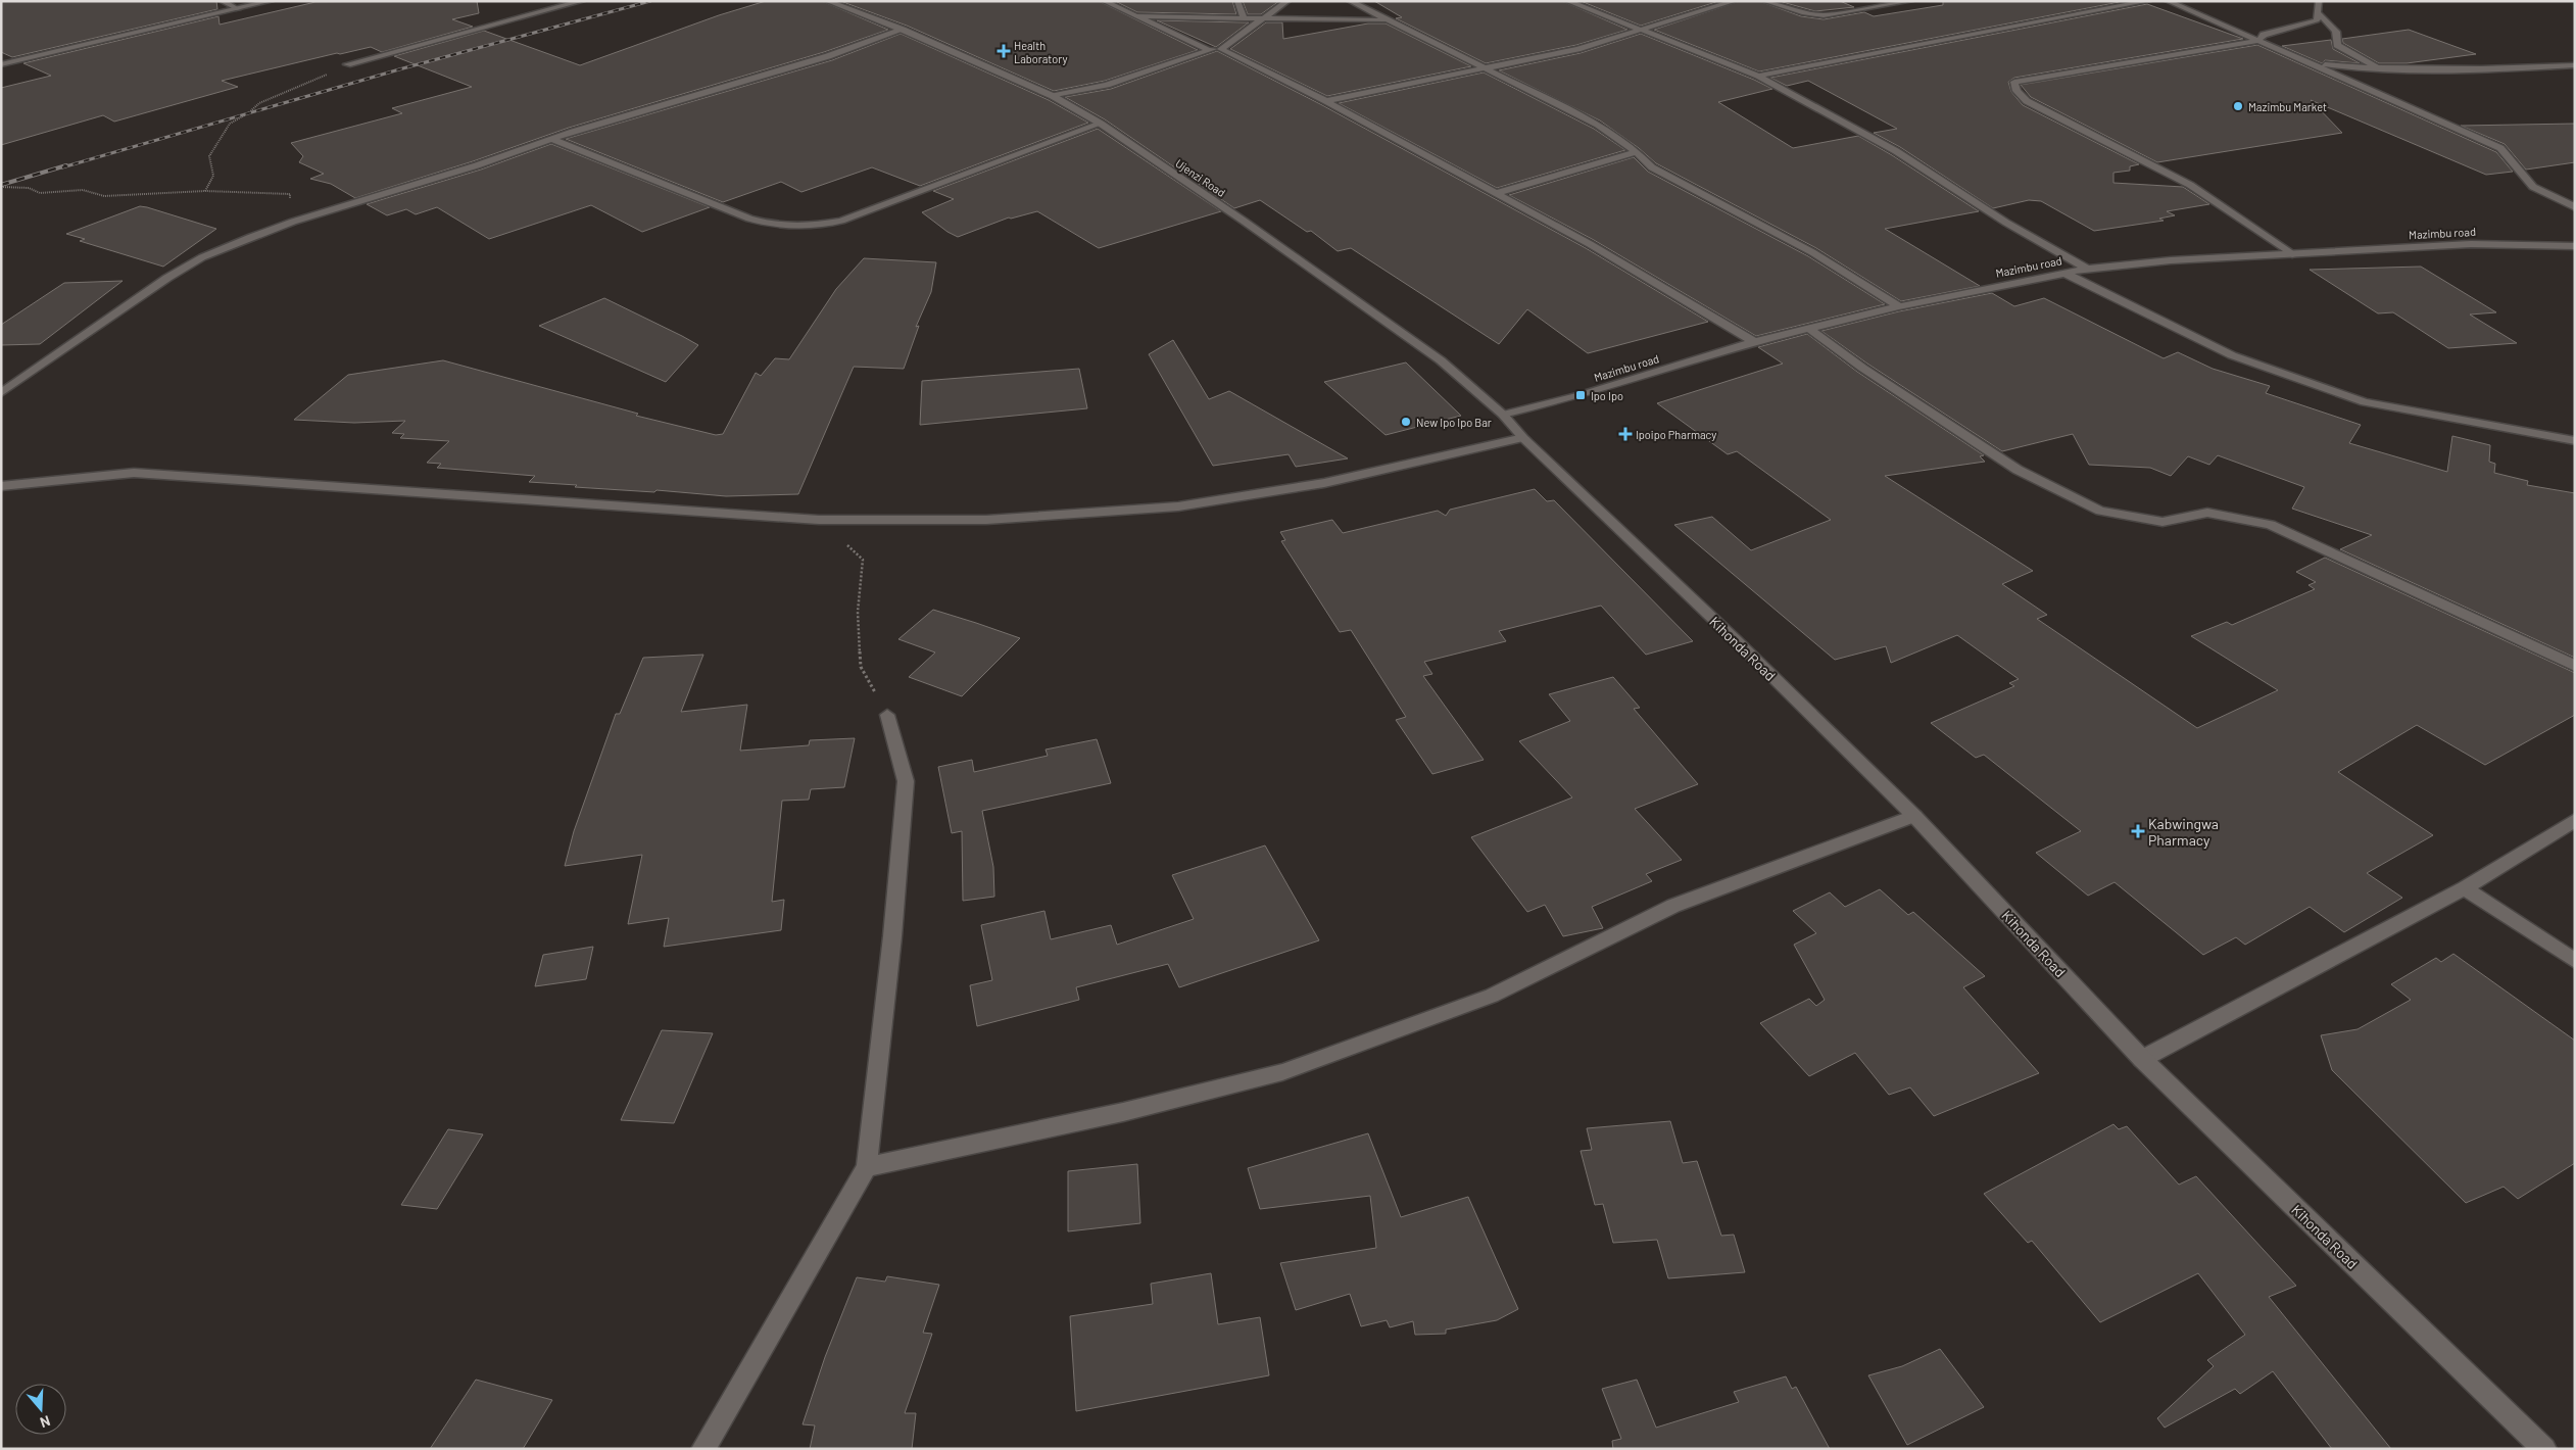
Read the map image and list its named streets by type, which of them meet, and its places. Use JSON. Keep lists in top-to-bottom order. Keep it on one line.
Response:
{"streets":{"street":["Ujenzi Road","Mazimbu road","Kihonda Road"]},"crossings":[["Ujenzi Road","Mazimbu road"],["Ujenzi Road","Kihonda Road"]],"places":{"health":["Health Laboratory","Ipoipo Pharmacy","Kabwingwa Pharmacy"],"other":["Mazimbu Market","New Ipo Ipo Bar"],"transit":["Ipo Ipo"]},"north":"bottom"}
